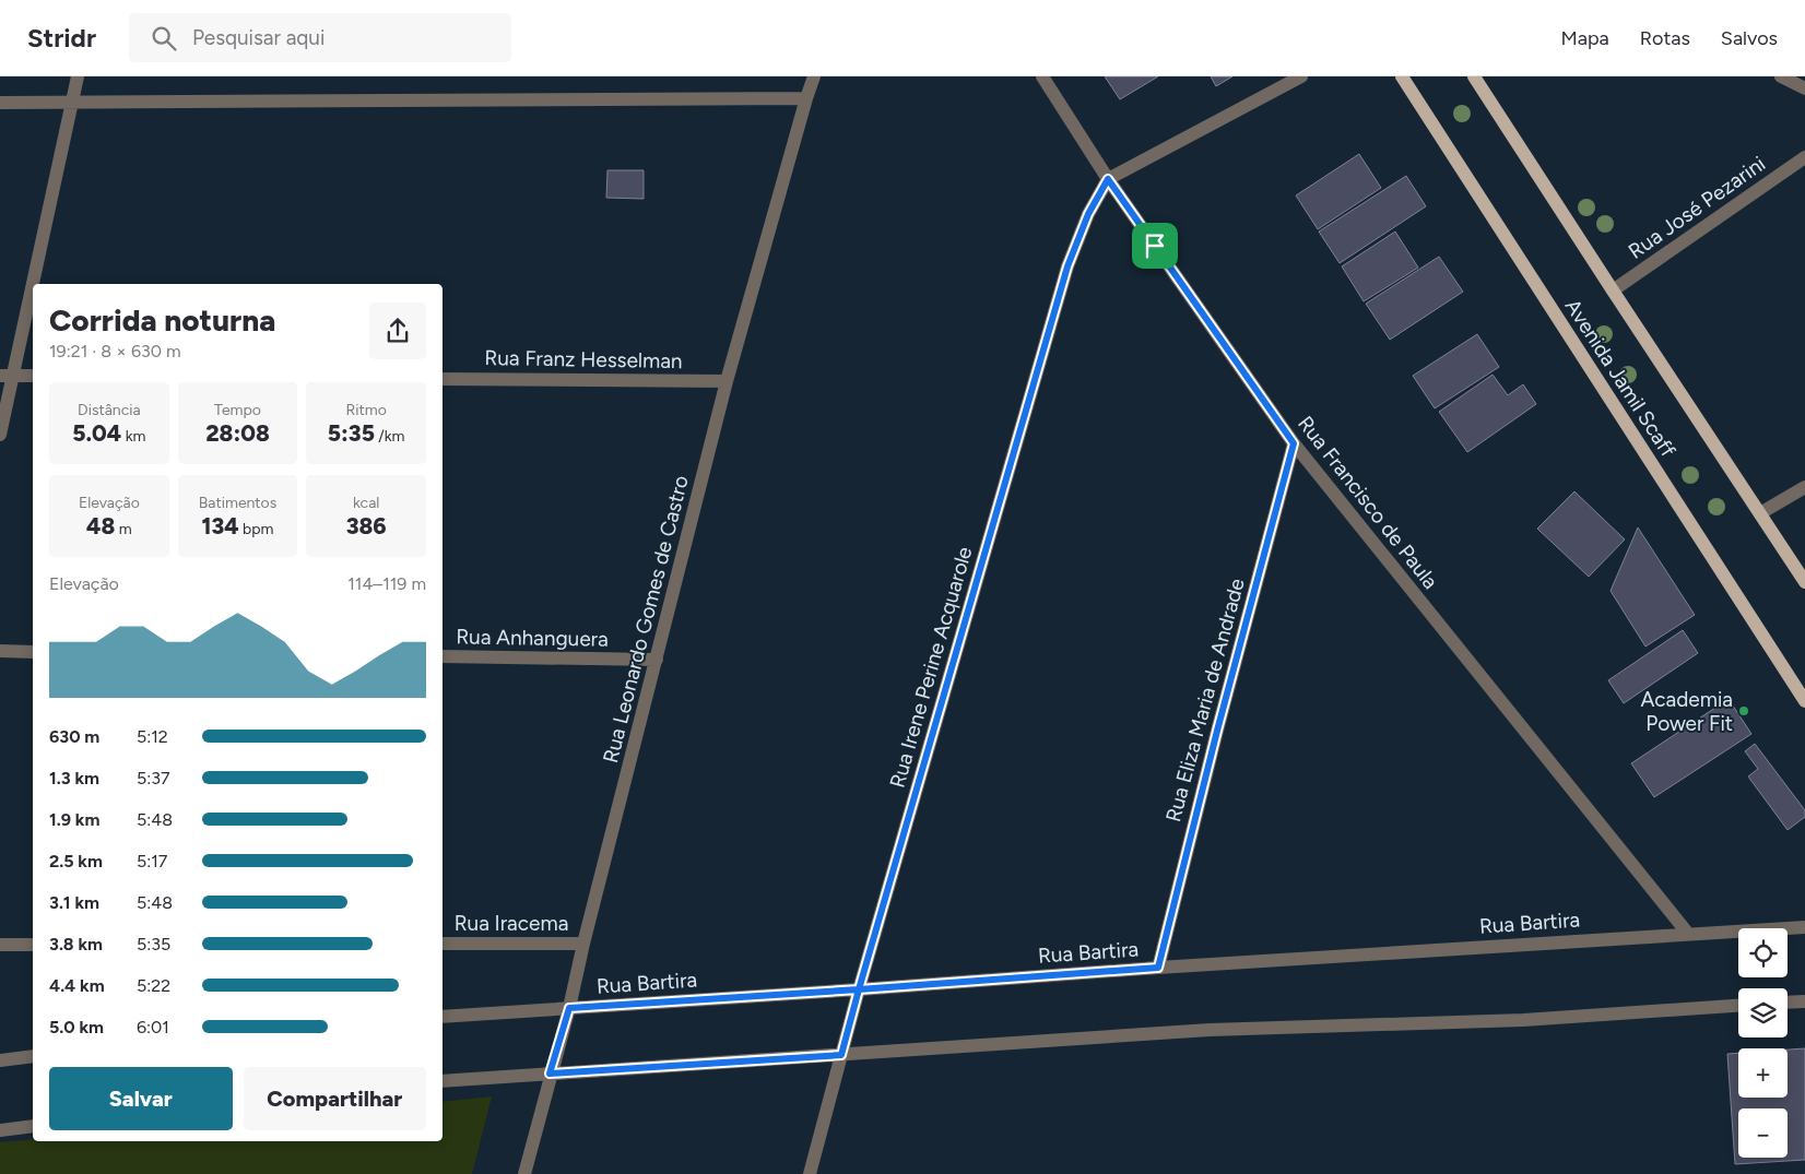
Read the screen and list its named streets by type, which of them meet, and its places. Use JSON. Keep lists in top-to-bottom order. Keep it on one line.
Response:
{"streets":{"main road":["Avenida Jamil Scaff"],"street":["Rua José Pezarini","Rua Franz Hesselman","Rua Francisco de Paula","Rua Leonardo Gomes de Castro","Rua Anhanguera","Rua Irene Perine Acquarole","Rua Eliza Maria de Andrade","Rua Iracema","Rua Bartira"]},"crossings":[["Rua José Pezarini","Avenida Jamil Scaff"],["Rua Franz Hesselman","Rua Leonardo Gomes de Castro"],["Rua Francisco de Paula","Rua Irene Perine Acquarole"],["Rua Francisco de Paula","Rua Eliza Maria de Andrade"],["Rua Francisco de Paula","Rua Bartira"],["Rua Leonardo Gomes de Castro","Rua Anhanguera"],["Rua Leonardo Gomes de Castro","Rua Iracema"],["Rua Leonardo Gomes de Castro","Rua Bartira"],["Rua Irene Perine Acquarole","Rua Bartira"],["Rua Eliza Maria de Andrade","Rua Bartira"]],"places":["Academia Power Fit"],"page":{"header":"Stridr","search":"Pesquisar aqui","nav":["Mapa","Rotas","Salvos"],"heading":["Corrida noturna","19:21 · 8 × 630 m"],"stats":[["Distância","5.04 km"],["Tempo","28:08"],["Ritmo","5:35 /km"],["Elevação","48 m"],["Batimentos","134 bpm"],["kcal","386"]],"chart":["Elevação","114–119 m"],"list":[{"name":"630 m","note":"5:12"},{"name":"1.3 km","note":"5:37"},{"name":"1.9 km","note":"5:48"},{"name":"2.5 km","note":"5:17"},{"name":"3.1 km","note":"5:48"},{"name":"3.8 km","note":"5:35"},{"name":"4.4 km","note":"5:22"},{"name":"5.0 km","note":"6:01"}],"map_buttons":["+","−"],"buttons":["Salvar","Compartilhar"]}}
